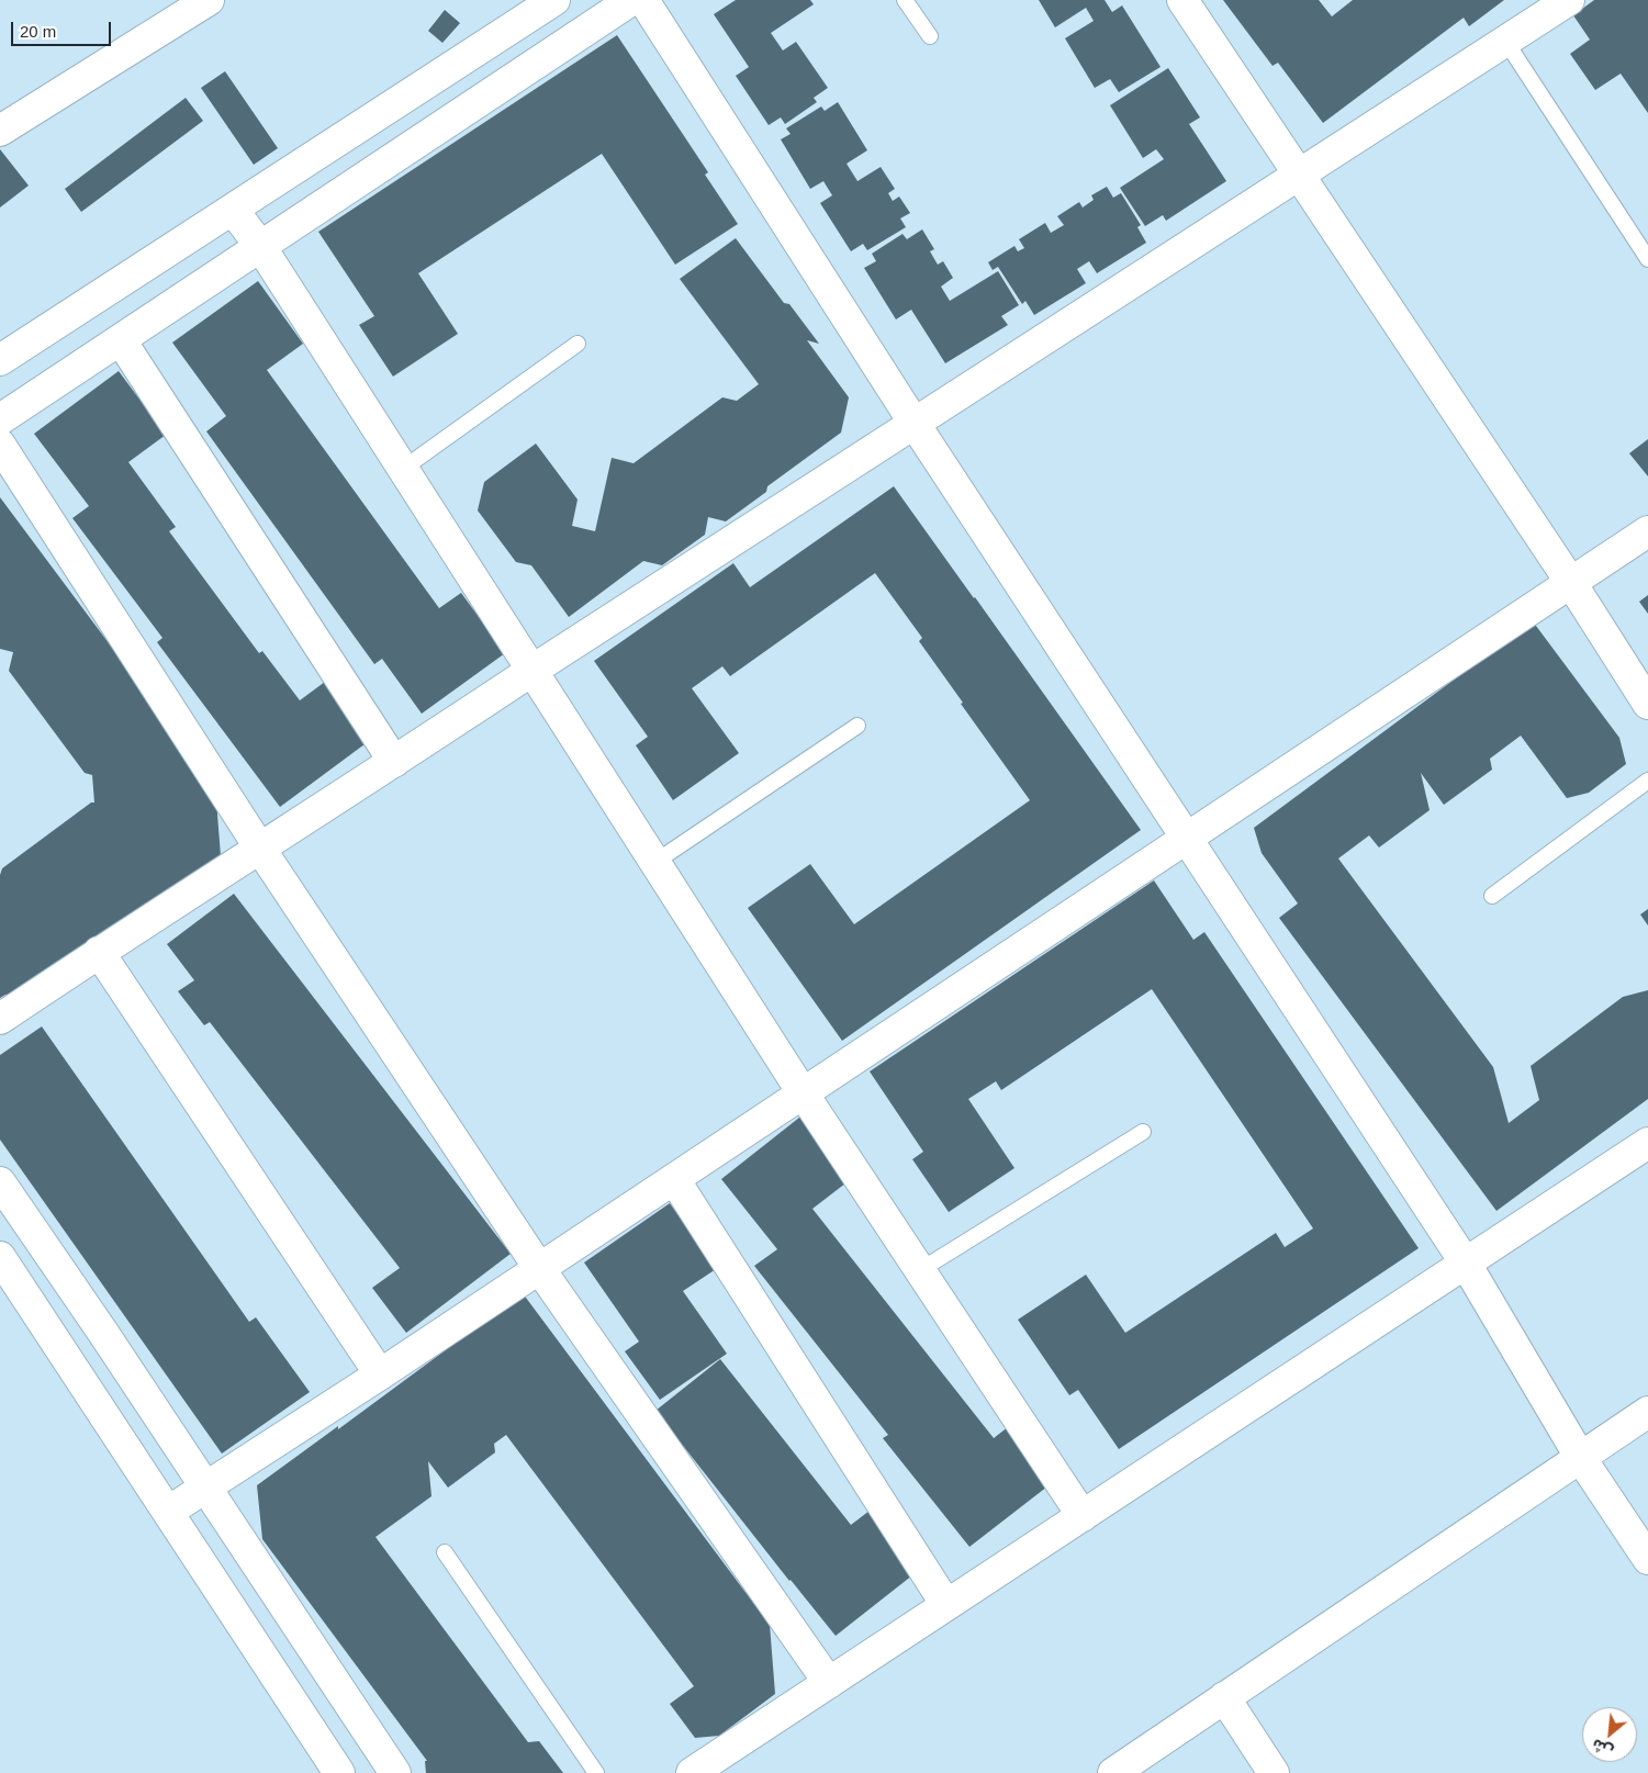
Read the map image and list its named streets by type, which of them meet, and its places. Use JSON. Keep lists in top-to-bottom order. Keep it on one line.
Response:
{"scale_bar":"20 m","north":"bottom left"}
